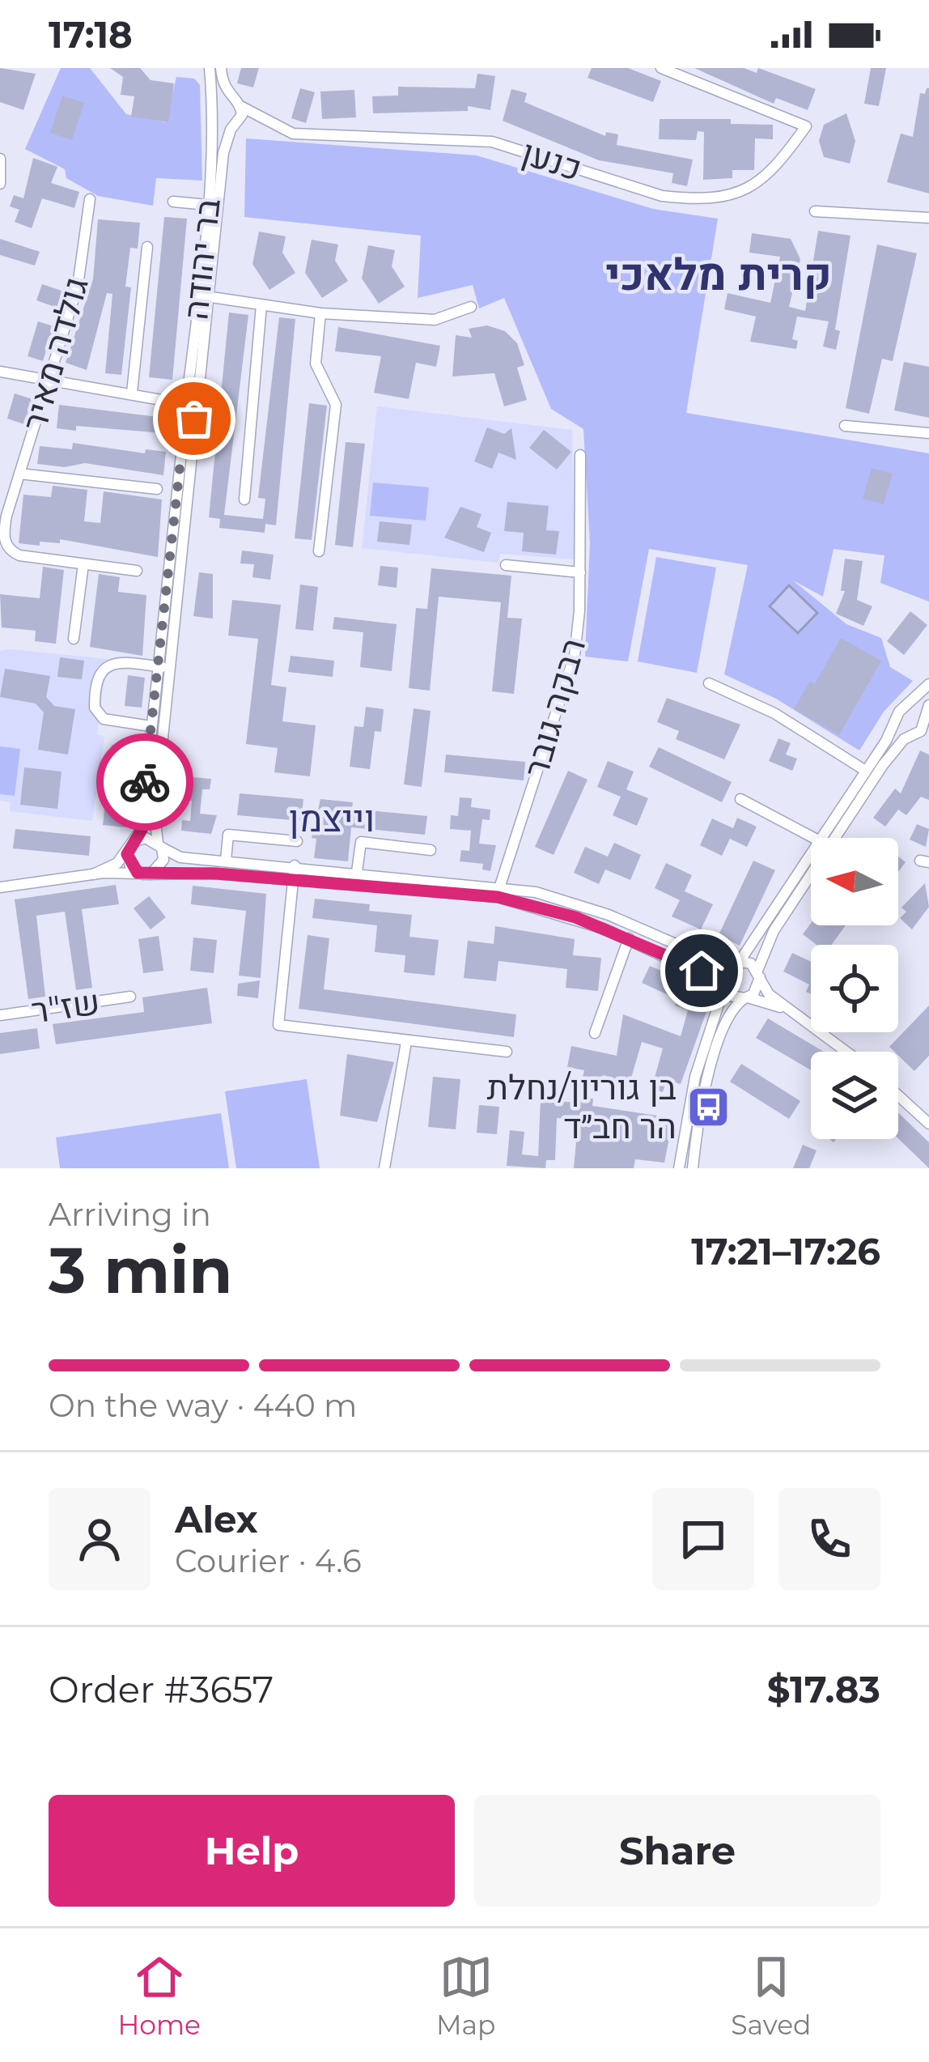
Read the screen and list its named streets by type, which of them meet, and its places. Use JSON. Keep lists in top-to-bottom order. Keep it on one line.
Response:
{"streets":{"street":["כנען","בר יהודה","גולדה מאיר","רבקה גובר","שז\"ר"]},"crossings":[["כנען","בר יהודה"]],"districts":["קרית מלאכי","וייצמן"],"places":{"bus stop":["בן גוריון/נחלת הר חב״ד"]},"north":"left","page":{"status":"17:18","heading":["3 min","Arriving in","17:21–17:26"],"panel":["Alex","Courier · 4.6","Order #3657","$17.83"],"bar":"On the way · 440 m","buttons":["Help","Share"],"tabs":["Home","Map","Saved"]}}
